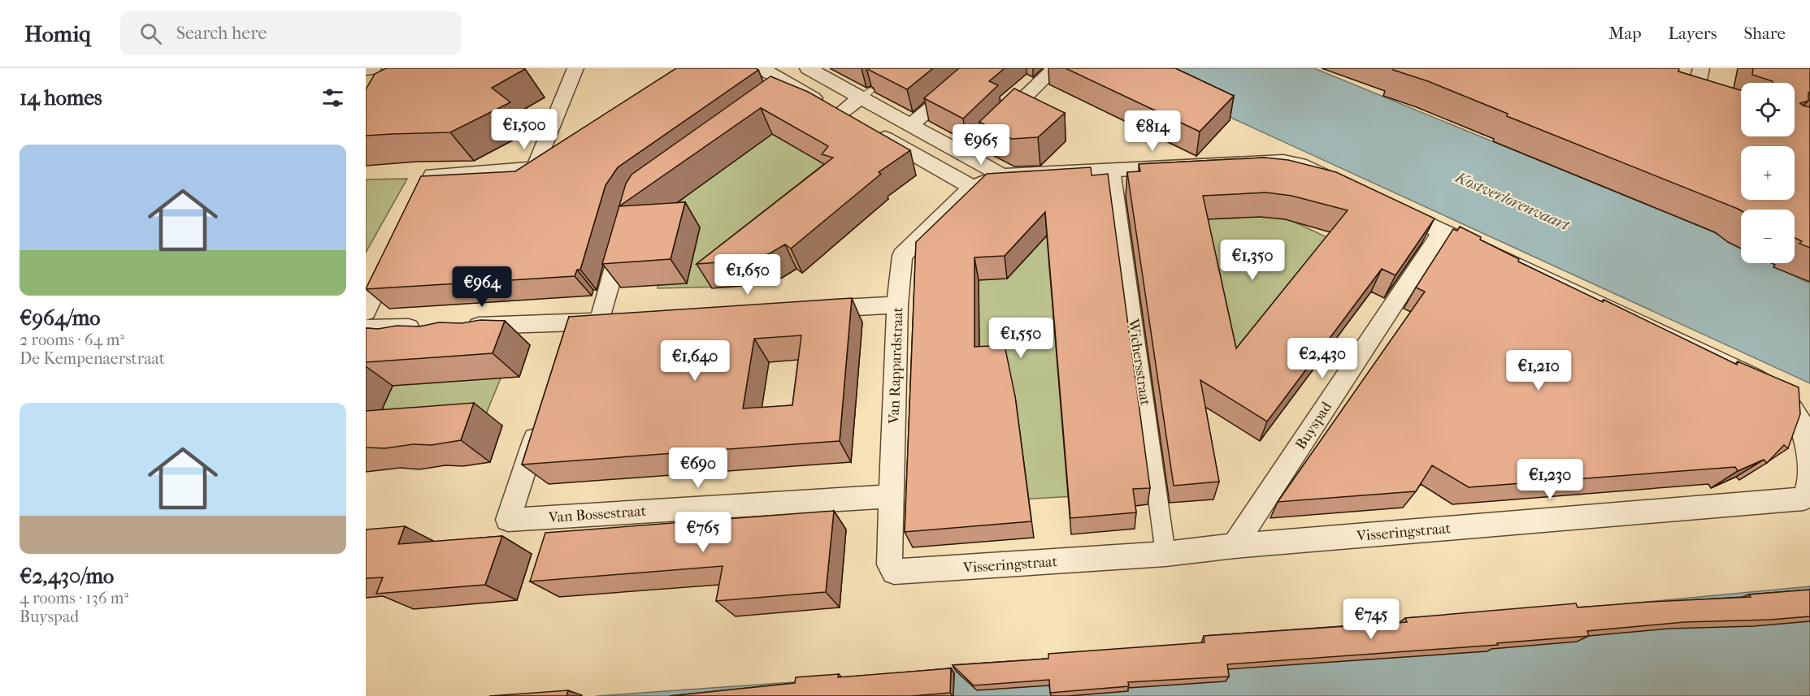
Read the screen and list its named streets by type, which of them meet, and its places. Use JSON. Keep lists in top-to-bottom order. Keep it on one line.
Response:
{"streets":{"street":["Wichersstraat","Van Rappardstraat","Buyspad","Van Bossestraat","Visseringstraat"]},"crossings":[["Wichersstraat","Visseringstraat"],["Van Rappardstraat","Van Bossestraat"],["Van Rappardstraat","Visseringstraat"],["Buyspad","Visseringstraat"]],"water":["Kostverlorenvaart"],"page":{"header":"Homiq","search":"Search here","nav":["Map","Layers","Share"],"heading":"14 homes","map_buttons":["+","−"],"price":["€1,500","€814","€965","€1,350","€1,650","€964","€1,550","€2,430","€1,640","€1,210","€690","€1,230","€765","€745"],"list":[{"name":"€964/mo","note":"2 rooms · 64 m² · De Kempenaerstraat"},{"name":"€2,430/mo","note":"4 rooms · 136 m² · Buyspad"}]}}
